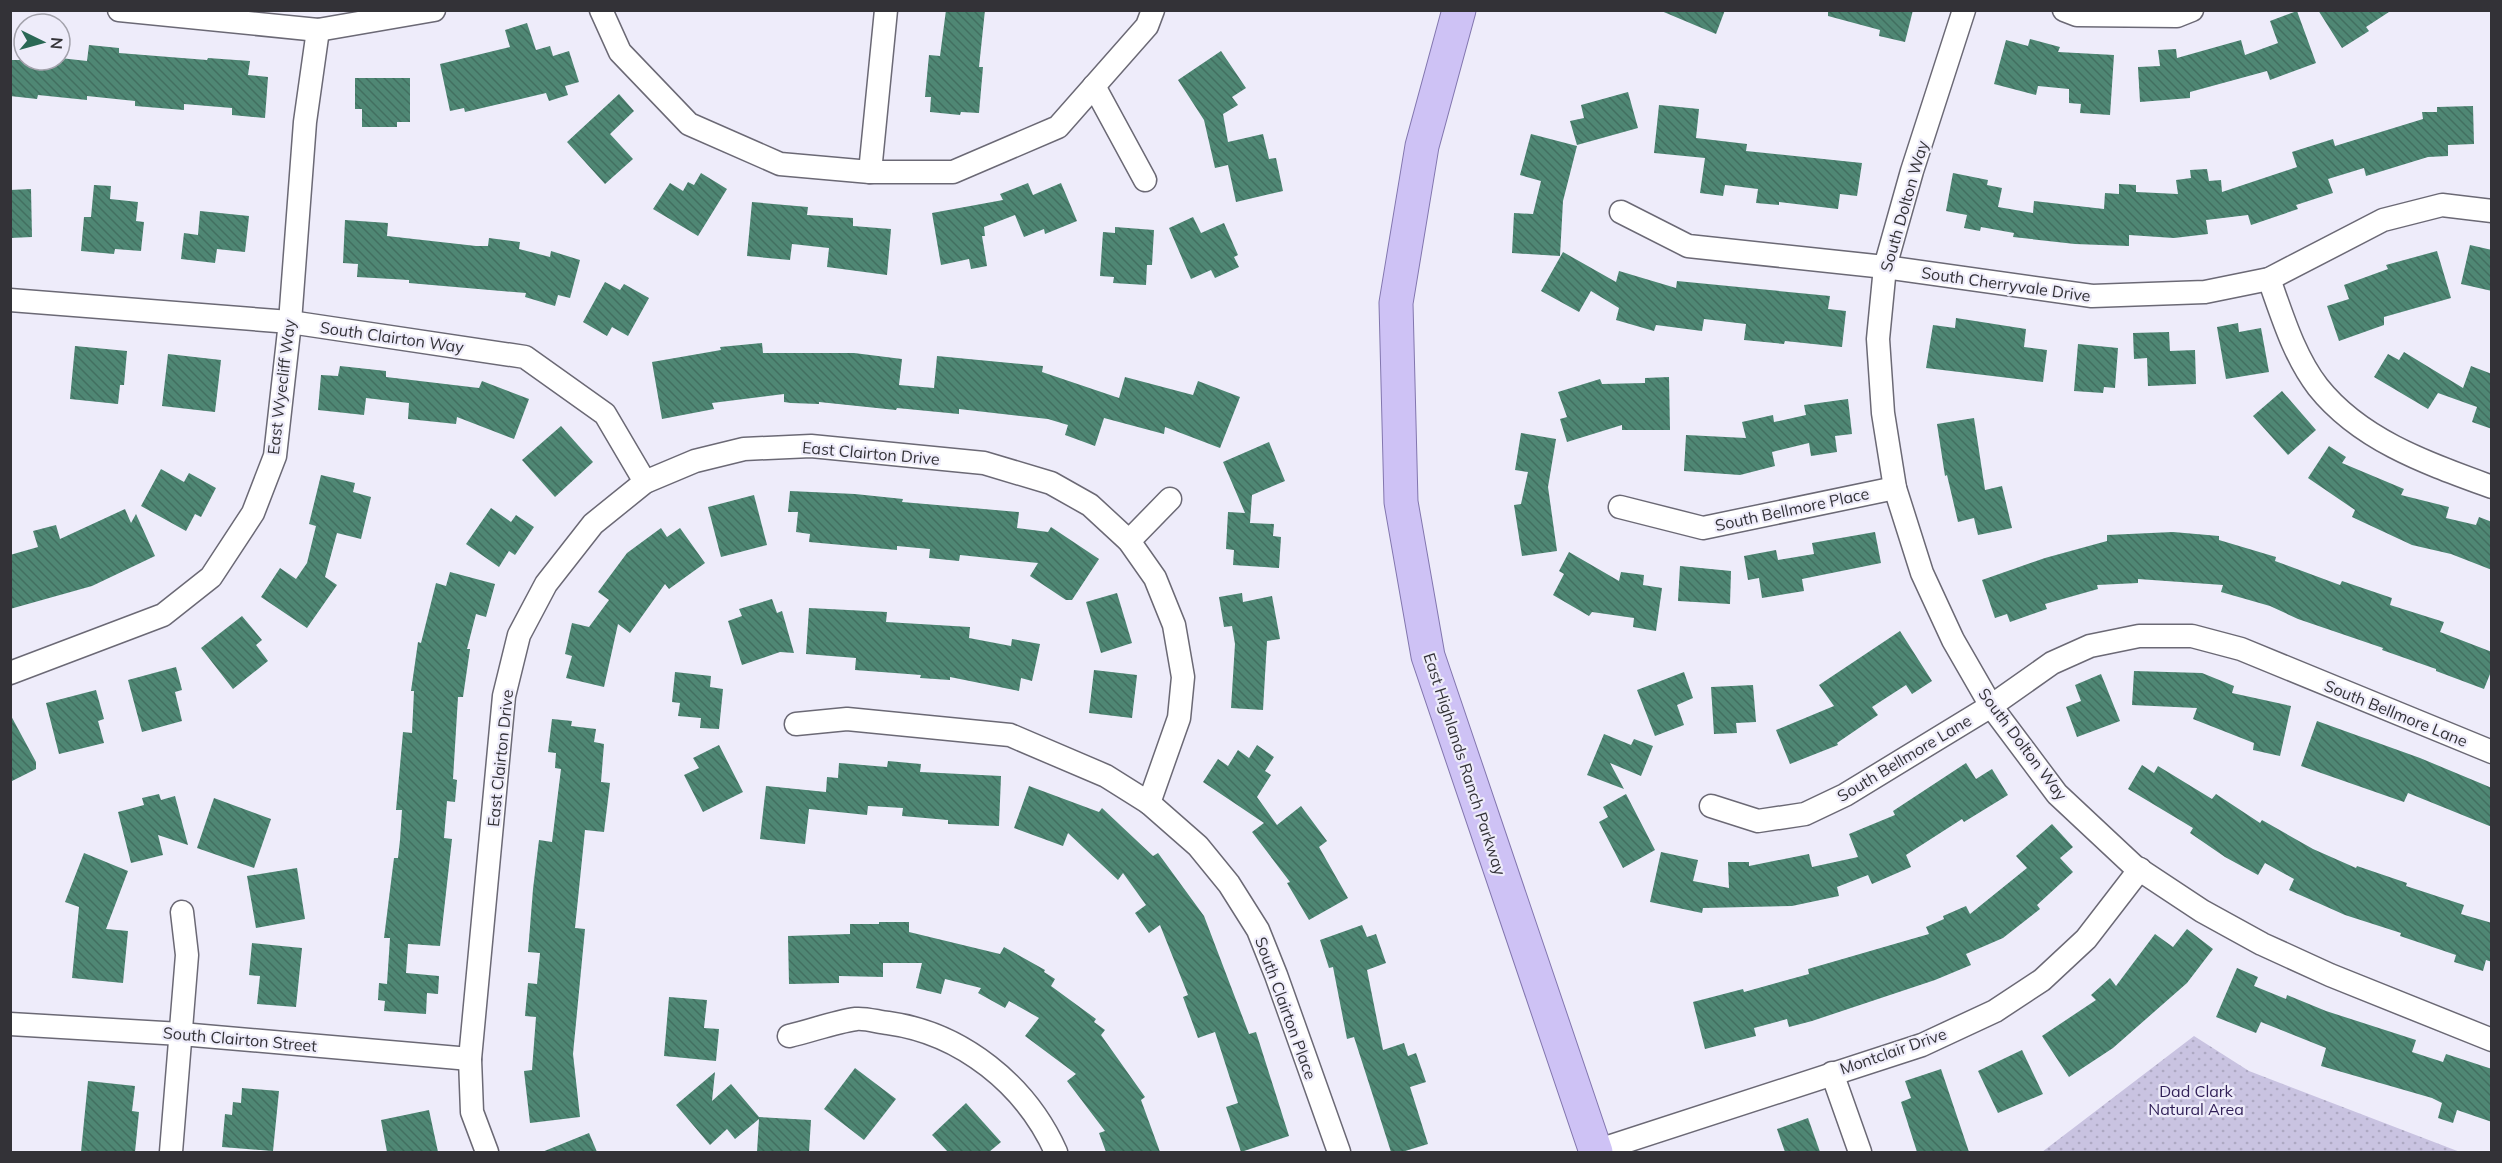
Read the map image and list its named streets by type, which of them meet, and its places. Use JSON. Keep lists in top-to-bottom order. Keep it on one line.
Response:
{"streets":{"main road":["East Highlands Ranch Parkway"],"street":["South Dolton Way","South Cherryvale Drive","South Clairton Way","East Wyecliff Way","East Clairton Drive","South Bellmore Place","South Bellmore Lane","South Clairton Place","South Clairton Street","Montclair Drive"]},"crossings":[["South Dolton Way","South Cherryvale Drive"],["South Dolton Way","South Bellmore Place"],["South Dolton Way","South Bellmore Lane"],["South Dolton Way","Montclair Drive"],["South Clairton Way","East Wyecliff Way"],["South Clairton Way","East Clairton Drive"],["East Clairton Drive","South Clairton Place"],["East Clairton Drive","South Clairton Street"],["East Highlands Ranch Parkway","Montclair Drive"]],"parks":["Dad Clark Natural Area"],"north":"right"}
